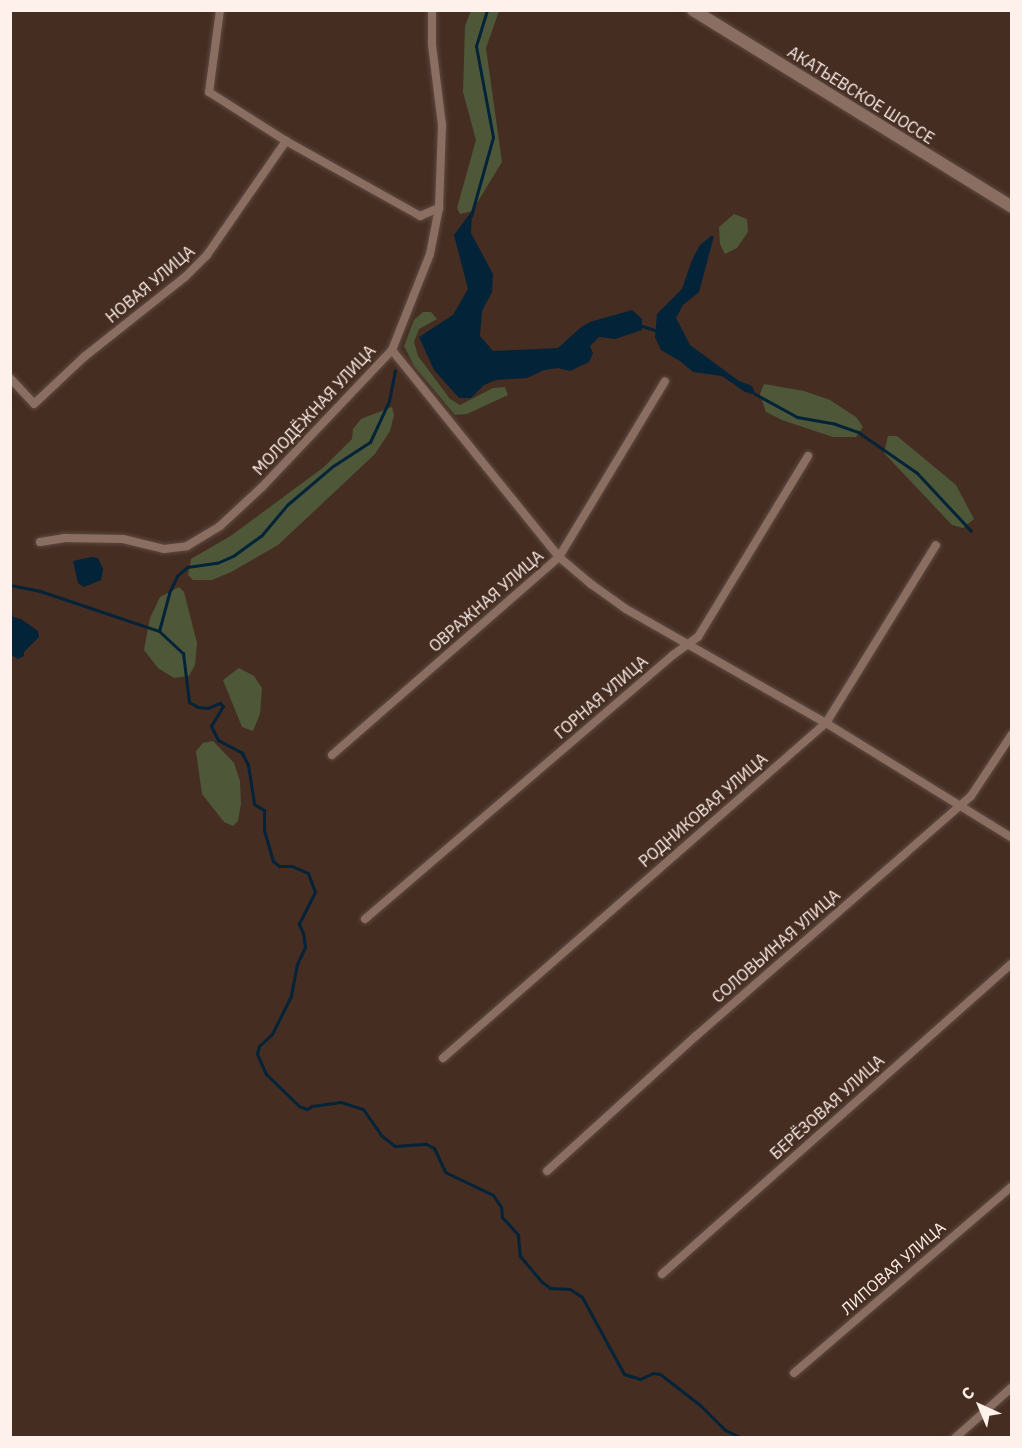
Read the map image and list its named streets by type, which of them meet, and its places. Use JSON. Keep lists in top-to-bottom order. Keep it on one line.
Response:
{"streets":{"street":["АКАТЬЕВСКОЕ ШОССЕ","НОВАЯ УЛИЦА","МОЛОДЁЖНАЯ УЛИЦА","ОВРАЖНАЯ УЛИЦА","ГОРНАЯ УЛИЦА","РОДНИКОВАЯ УЛИЦА","СОЛОВЬИНАЯ УЛИЦА","БЕРЁЗОВАЯ УЛИЦА","ЛИПОВАЯ УЛИЦА"]},"north":"top left"}
